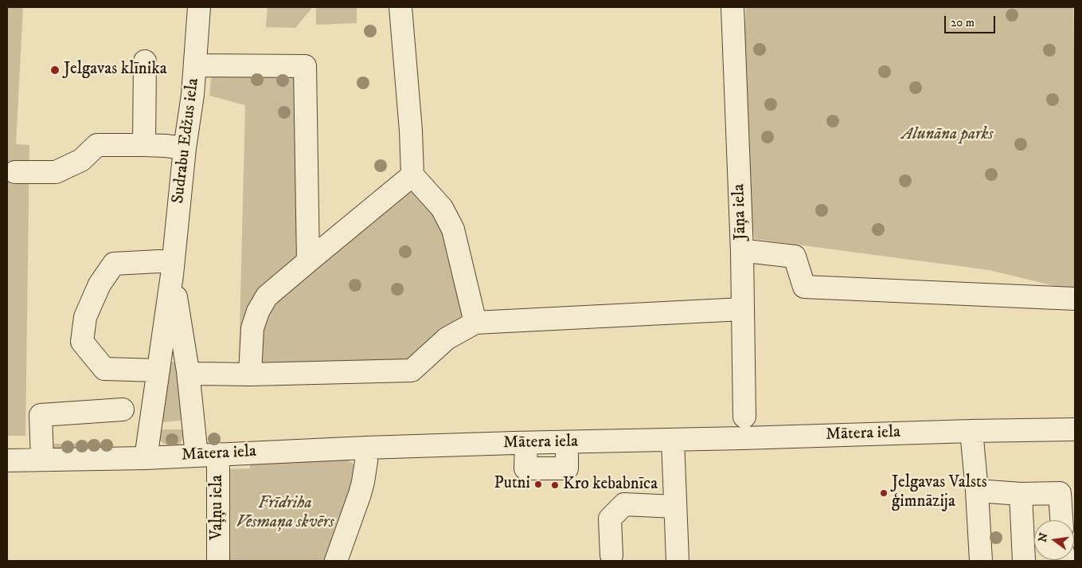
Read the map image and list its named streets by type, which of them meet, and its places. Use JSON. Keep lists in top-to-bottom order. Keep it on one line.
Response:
{"streets":{"street":["Sudrabu Edžus iela","Jāņa iela","Mātera iela","Vaļņu iela"]},"crossings":[["Sudrabu Edžus iela","Mātera iela"],["Mātera iela","Vaļņu iela"]],"parks":["Alunāna parks","Frīdriha Vesmaņa skvērs"],"places":["Jelgavas klīnika","Putni","Kro kebabnīca","Jelgavas Valsts ģimnāzija"],"scale_bar":"20 m","north":"left"}
